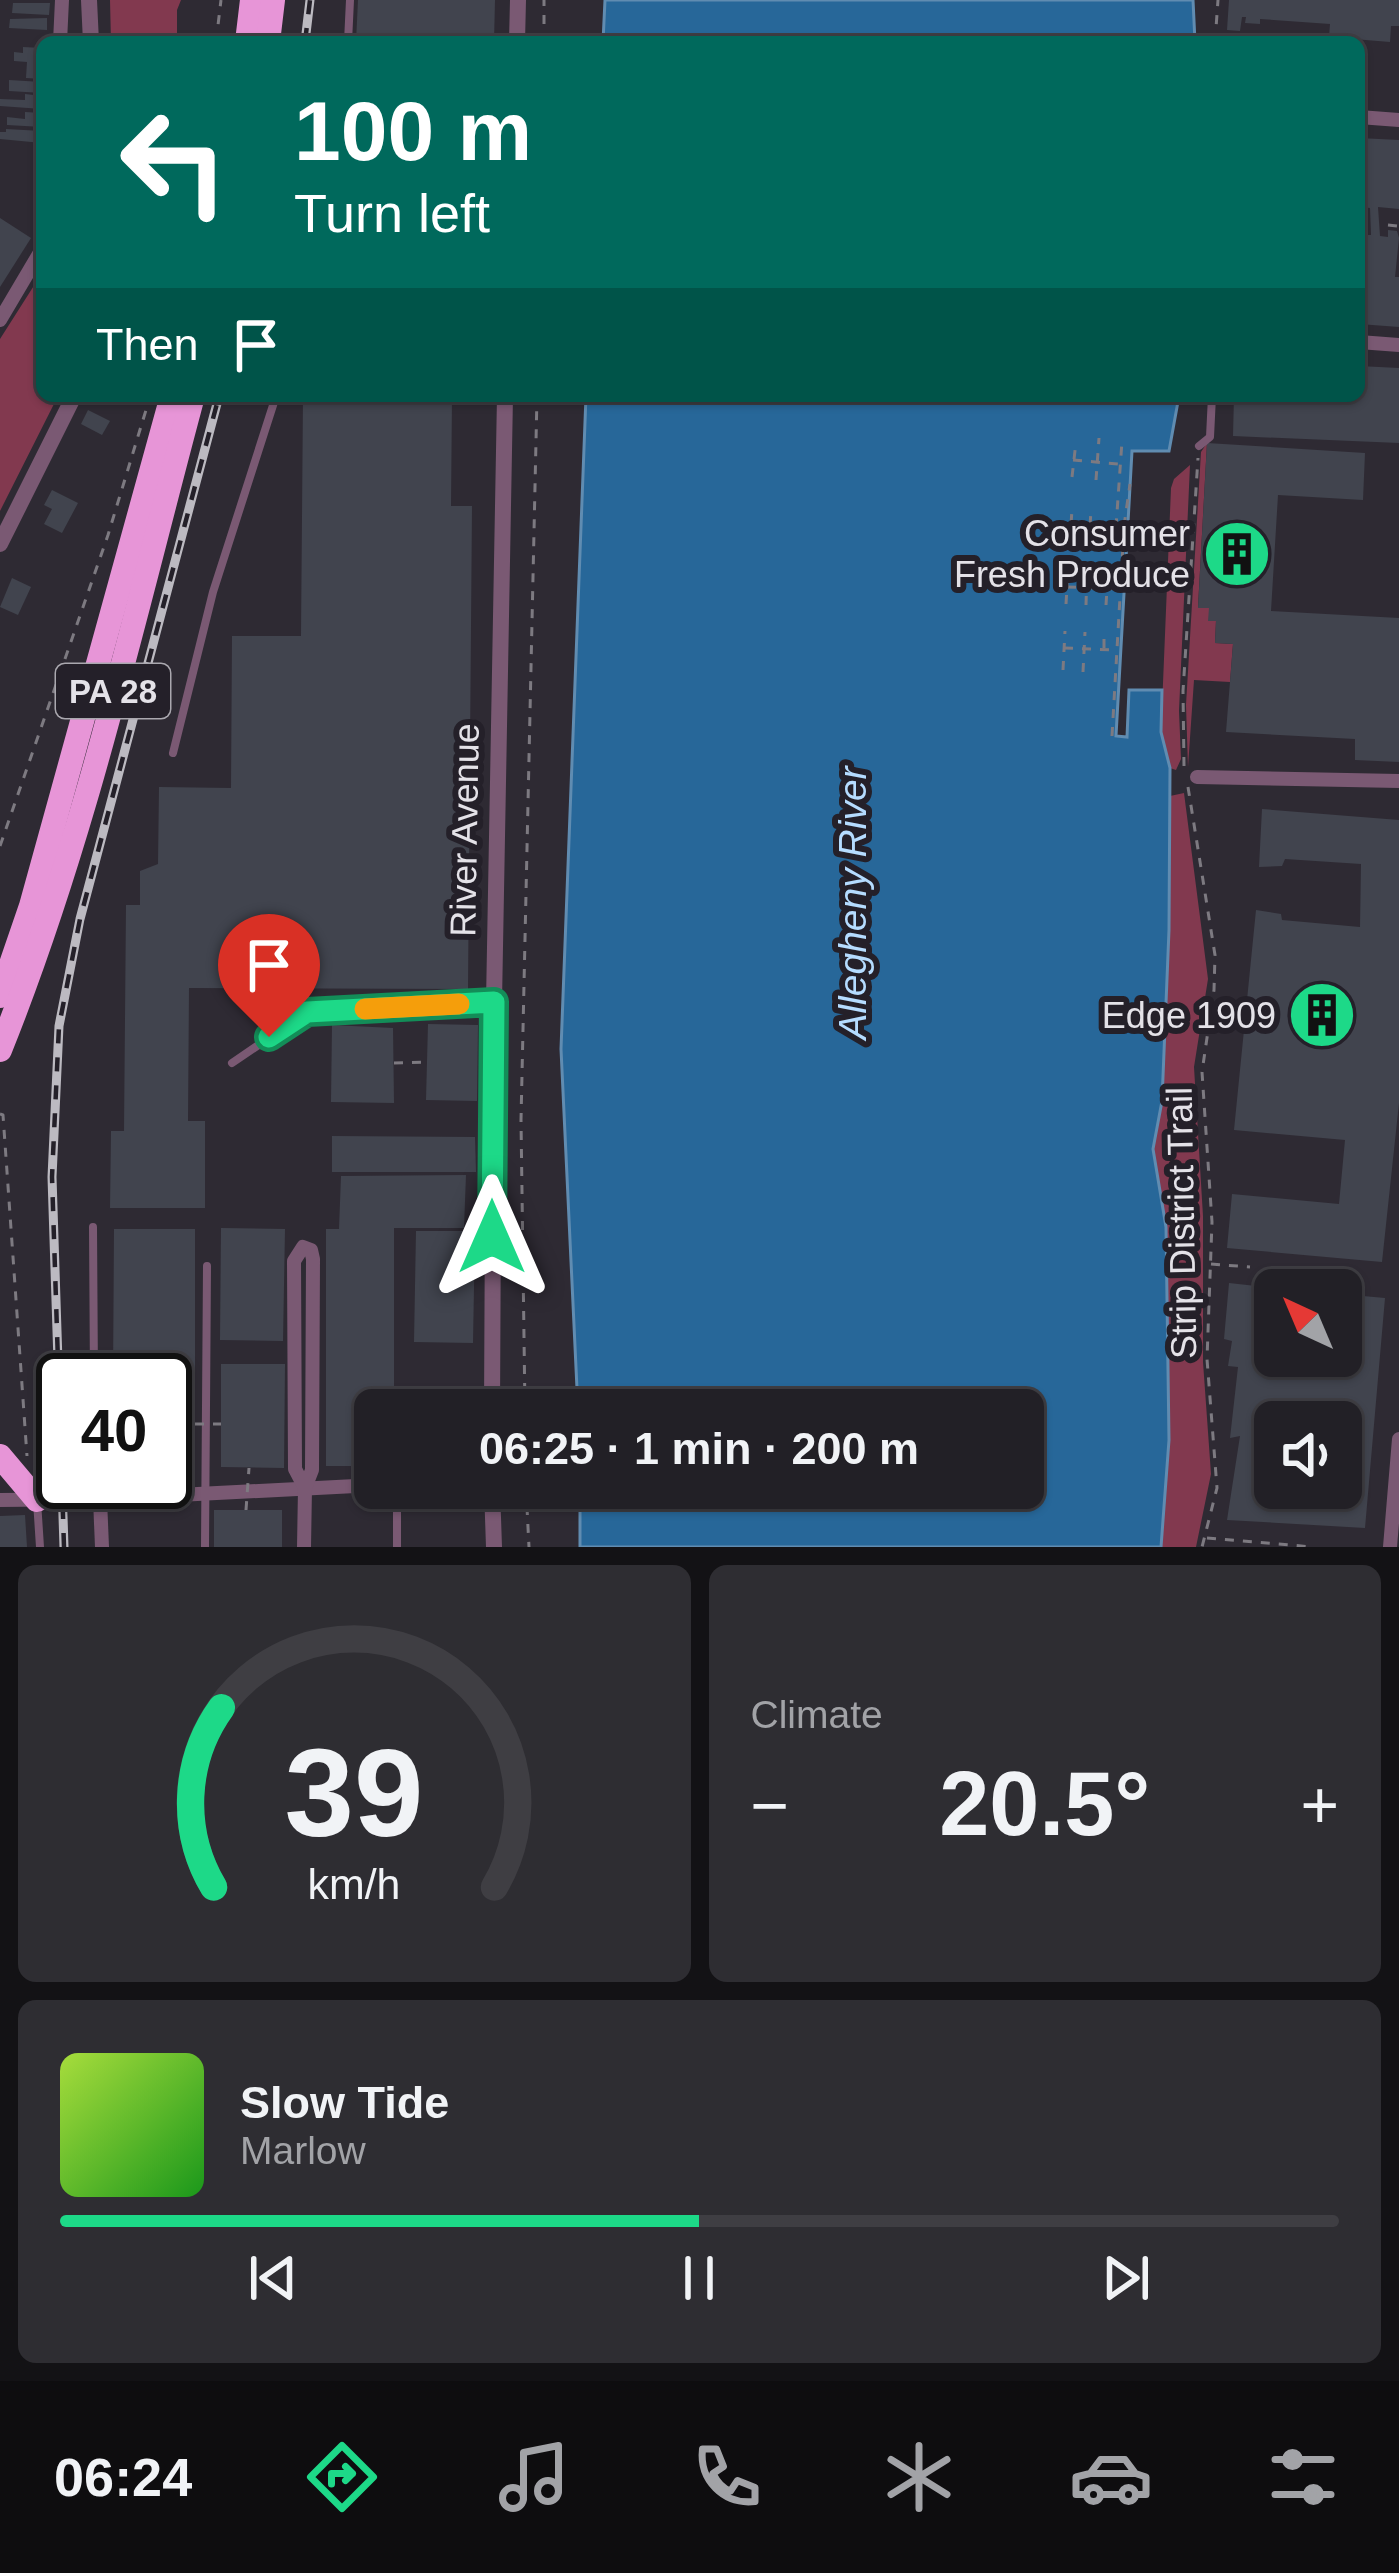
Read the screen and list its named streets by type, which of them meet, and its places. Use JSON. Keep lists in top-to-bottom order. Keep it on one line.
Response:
{"streets":{"highway":["PA 28"],"street":["River Avenue"],"path":["Strip District Trail"]},"water":["Allegheny River"],"places":{"building":["Consumer Fresh Produce","Edge 1909"]},"north":"top left","page":{"turn":["100 m","Turn left"],"then":"Then","limit":"40","trip":"06:25 · 1 min · 200 m","tile":"Climate","heat":["−","20.5°","+"],"song":["Slow Tide","Marlow"],"tabs":"06:24","gauge":["39","km/h"]}}
